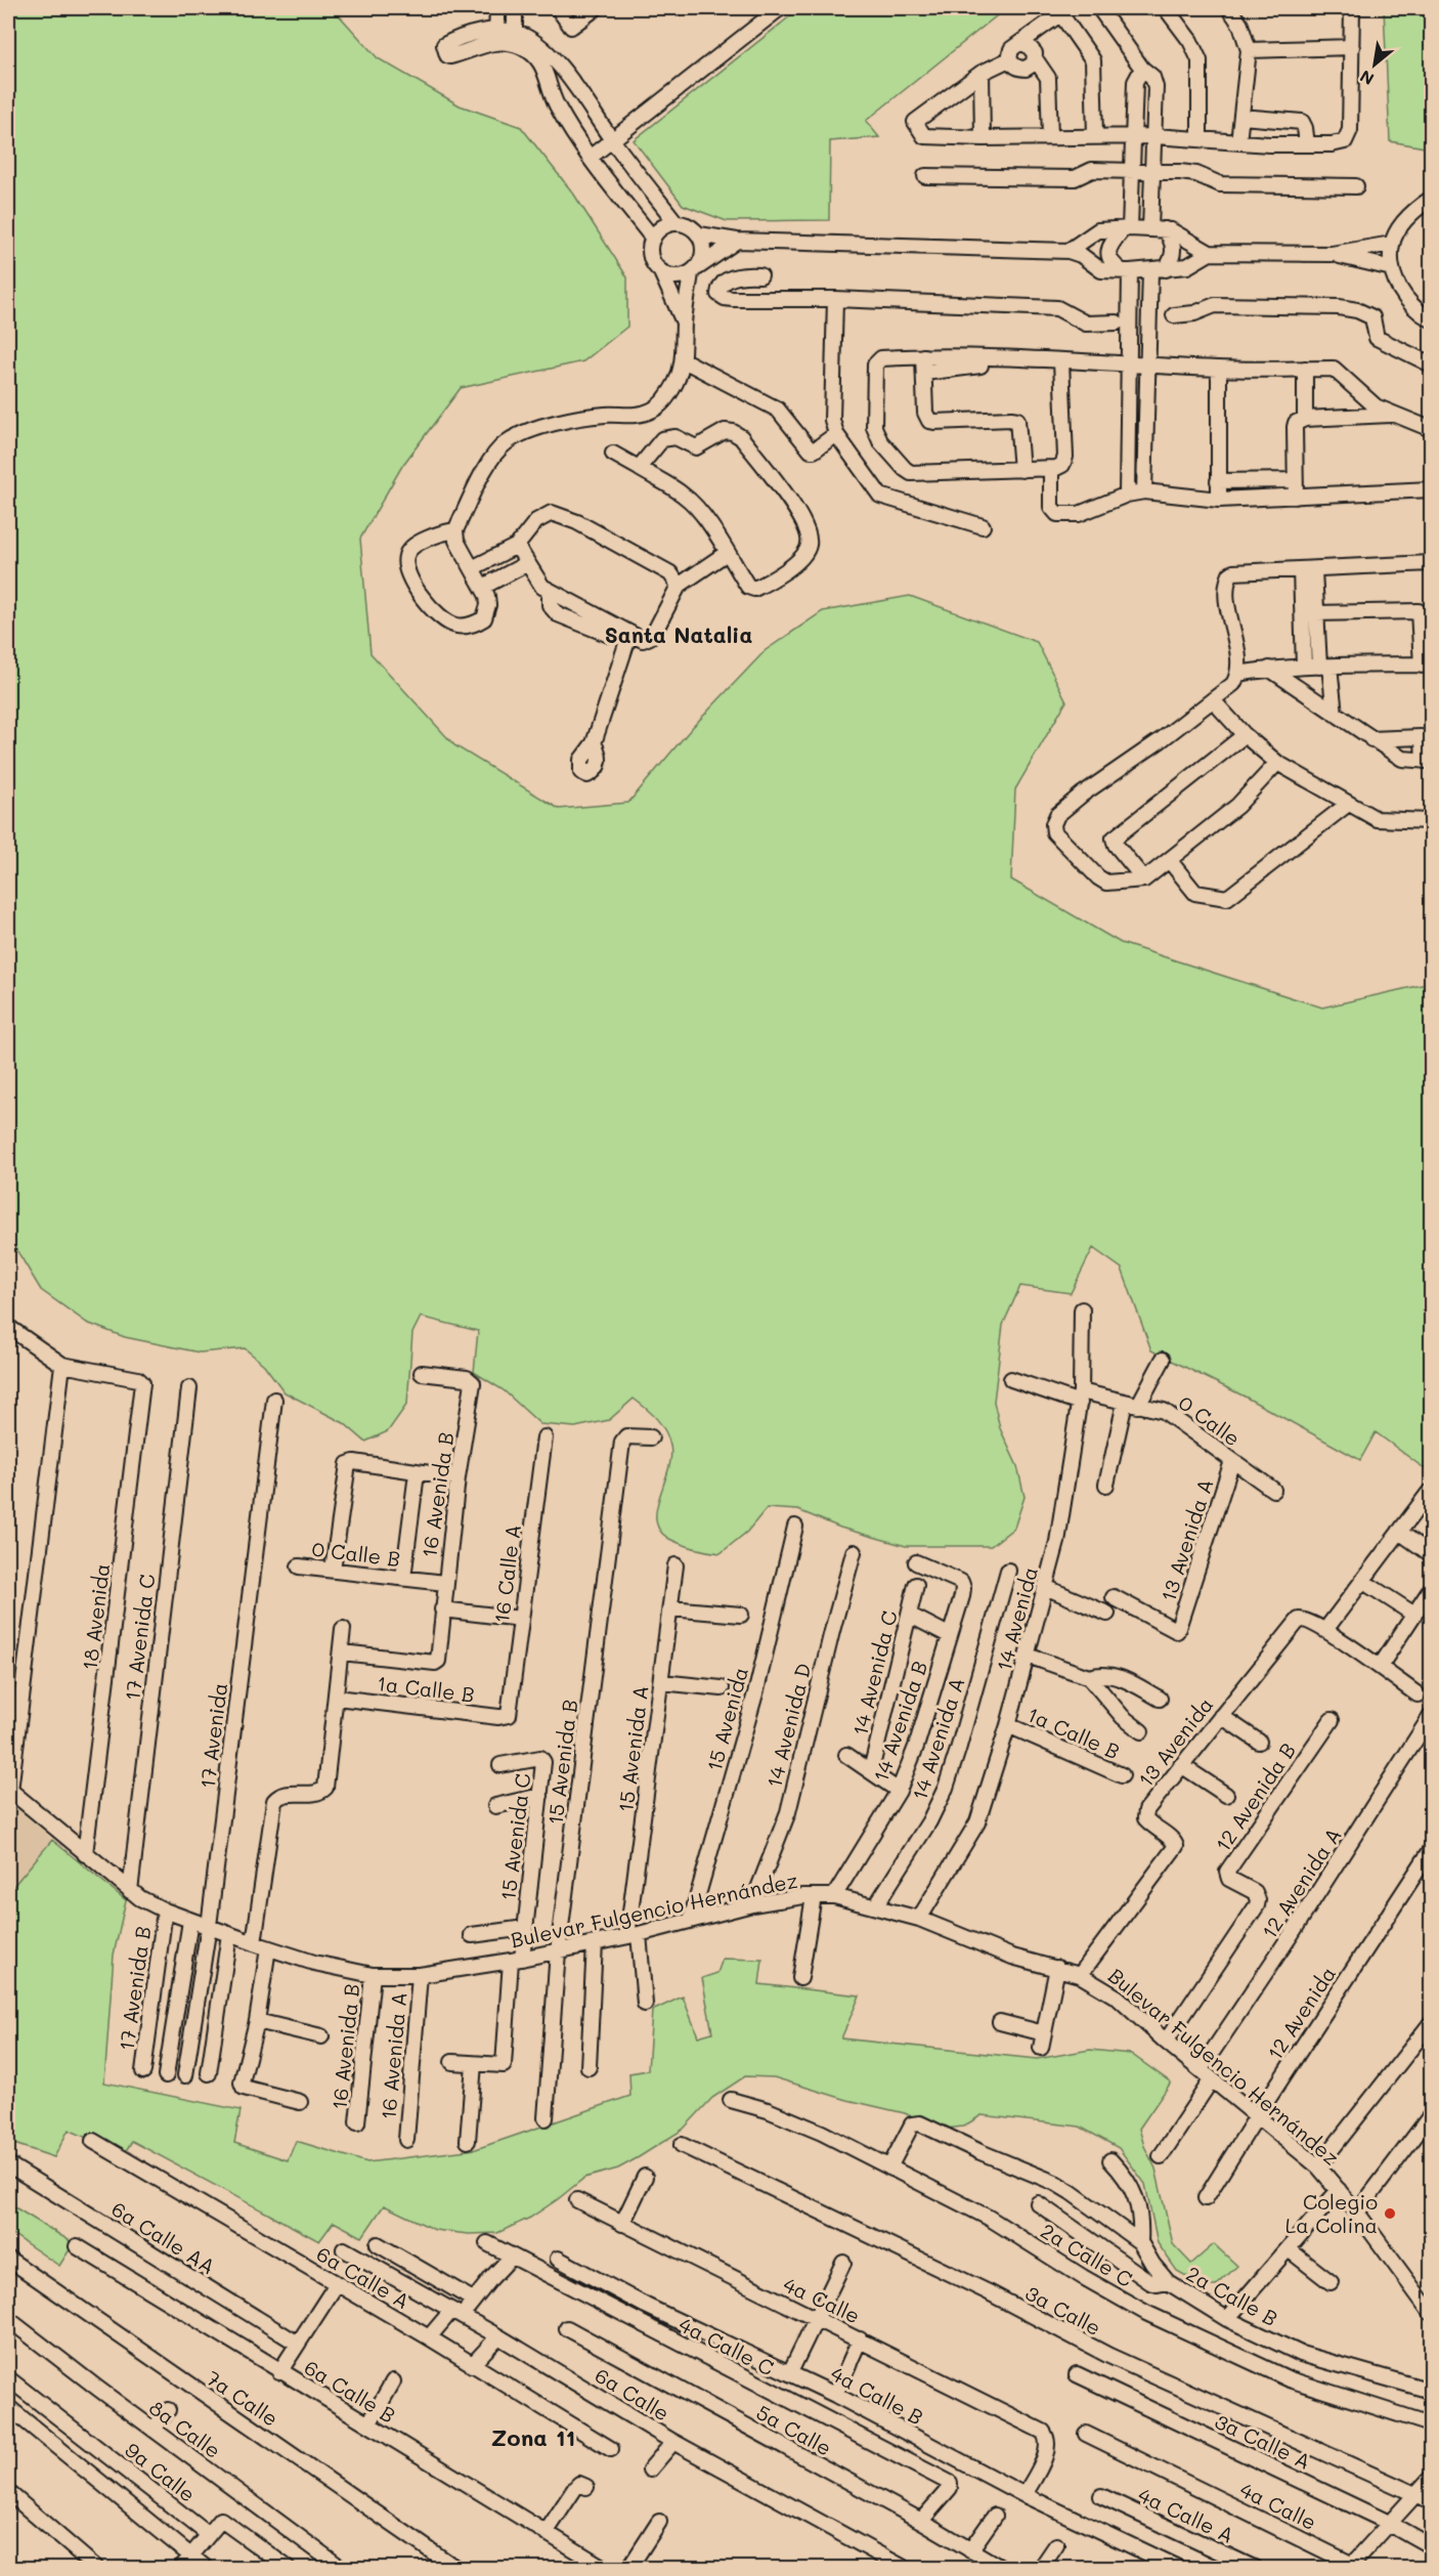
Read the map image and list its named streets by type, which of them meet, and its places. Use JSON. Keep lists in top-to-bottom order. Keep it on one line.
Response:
{"streets":{"street":["0 Calle","16 Avenida B","13 Avenida A","0 Calle B","16 Calle A","18 Avenida","14 Avenida","17 Avenida C","14 Avenida C","1a Calle B","15 Avenida","14 Avenida B","14 Avenida D","17 Avenida","14 Avenida A","13 Avenida","15 Avenida A","15 Avenida B","12 Avenida B","15 Avenida C","12 Avenida A","Bulevar Fulgencio Hernández","17 Avenida B","12 Avenida","16 Avenida A","6a Calle AA","2a Calle C","6a Calle A","2a Calle B","4a Calle","3a Calle","4a Calle C","6a Calle B","6a Calle","4a Calle B","7a Calle","8a Calle","5a Calle","3a Calle A","9a Calle","4a Calle A"]},"crossings":[["0 Calle","13 Avenida A"],["0 Calle","14 Avenida"],["16 Avenida B","0 Calle B"],["16 Avenida B","Bulevar Fulgencio Hernández"],["16 Calle A","1a Calle B"],["18 Avenida","Bulevar Fulgencio Hernández"],["14 Avenida","1a Calle B"],["14 Avenida","Bulevar Fulgencio Hernández"],["17 Avenida C","Bulevar Fulgencio Hernández"],["15 Avenida","Bulevar Fulgencio Hernández"],["14 Avenida B","Bulevar Fulgencio Hernández"],["14 Avenida D","Bulevar Fulgencio Hernández"],["17 Avenida","Bulevar Fulgencio Hernández"],["14 Avenida A","Bulevar Fulgencio Hernández"],["13 Avenida","Bulevar Fulgencio Hernández"],["15 Avenida A","Bulevar Fulgencio Hernández"],["15 Avenida B","Bulevar Fulgencio Hernández"],["12 Avenida B","Bulevar Fulgencio Hernández"],["15 Avenida C","Bulevar Fulgencio Hernández"],["12 Avenida A","Bulevar Fulgencio Hernández"],["Bulevar Fulgencio Hernández","17 Avenida B"],["Bulevar Fulgencio Hernández","12 Avenida"],["Bulevar Fulgencio Hernández","16 Avenida A"],["2a Calle C","2a Calle B"],["4a Calle","4a Calle B"],["4a Calle C","5a Calle"]],"districts":["Santa Natalia","Zona 11"],"places":["Colegio La Colina"],"north":"bottom left"}
